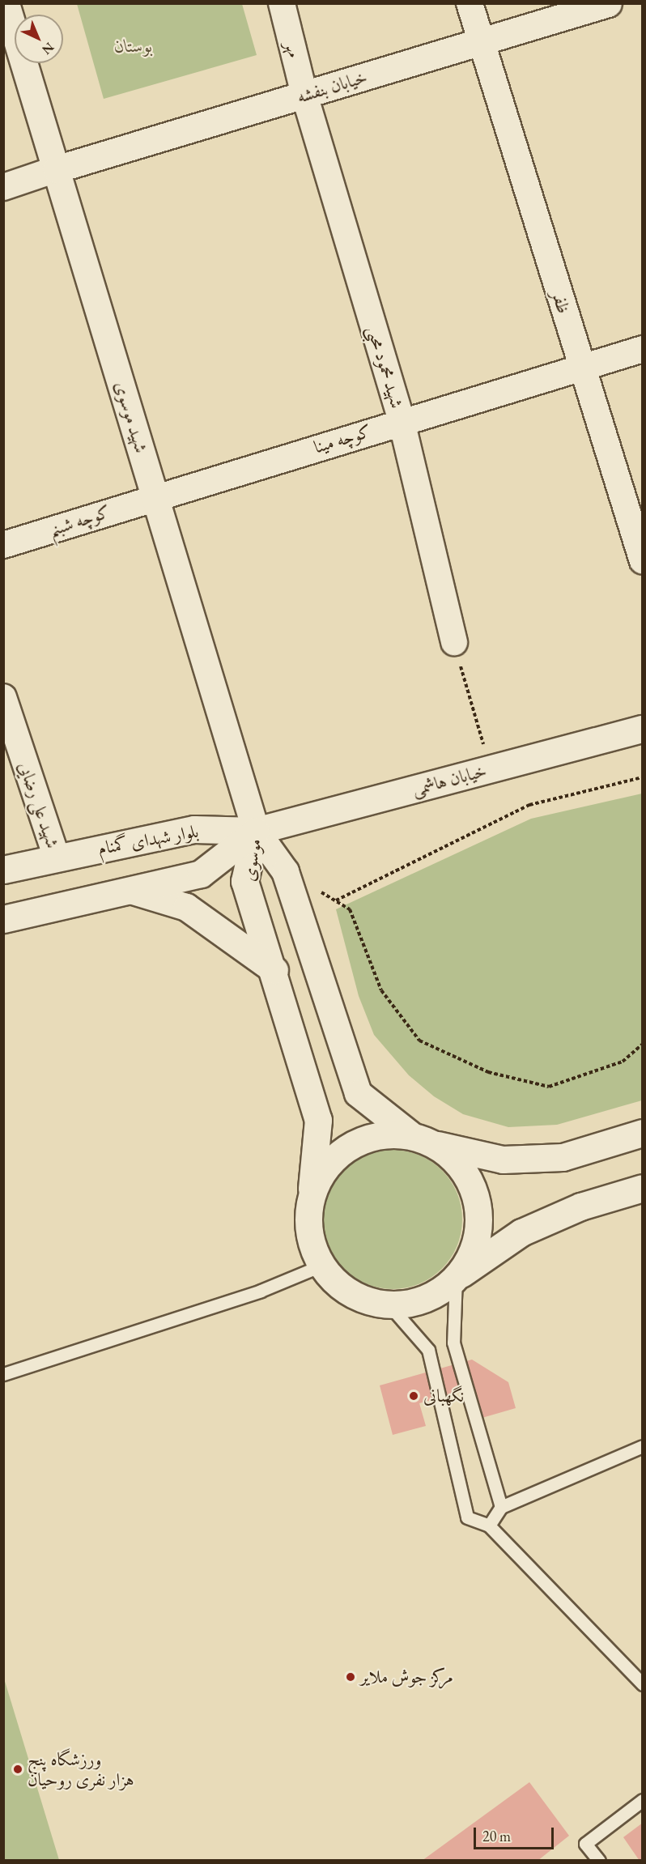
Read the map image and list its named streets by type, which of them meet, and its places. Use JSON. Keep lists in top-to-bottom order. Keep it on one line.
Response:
{"streets":{"main road":["خیابان بنفشه","شهید موسوی","خیابان هاشمی","بلوار شهدای گمنام","موسوی"],"street":["مهر","ظفر","شهید محمود محبی","کوچه مینا","کوچه شبنم","شهید علی رضایی"]},"crossings":[["مهر","خیابان بنفشه"],["مهر","شهید محمود محبی"],["خیابان بنفشه","ظفر"],["خیابان بنفشه","شهید محمود محبی"],["خیابان بنفشه","شهید موسوی"],["ظفر","کوچه مینا"],["شهید محمود محبی","کوچه مینا"],["شهید موسوی","کوچه مینا"],["شهید موسوی","کوچه شبنم"],["شهید موسوی","خیابان هاشمی"],["شهید موسوی","بلوار شهدای گمنام"],["شهید موسوی","موسوی"],["کوچه مینا","کوچه شبنم"],["خیابان هاشمی","بلوار شهدای گمنام"],["خیابان هاشمی","موسوی"],["شهید علی رضایی","بلوار شهدای گمنام"],["بلوار شهدای گمنام","موسوی"]],"parks":["بوستان"],"places":["نگهبانی","مرکز جوش ملایر","ورزشگاه پنج هزار نفری روحیان"],"scale_bar":"20 m","north":"bottom right"}
